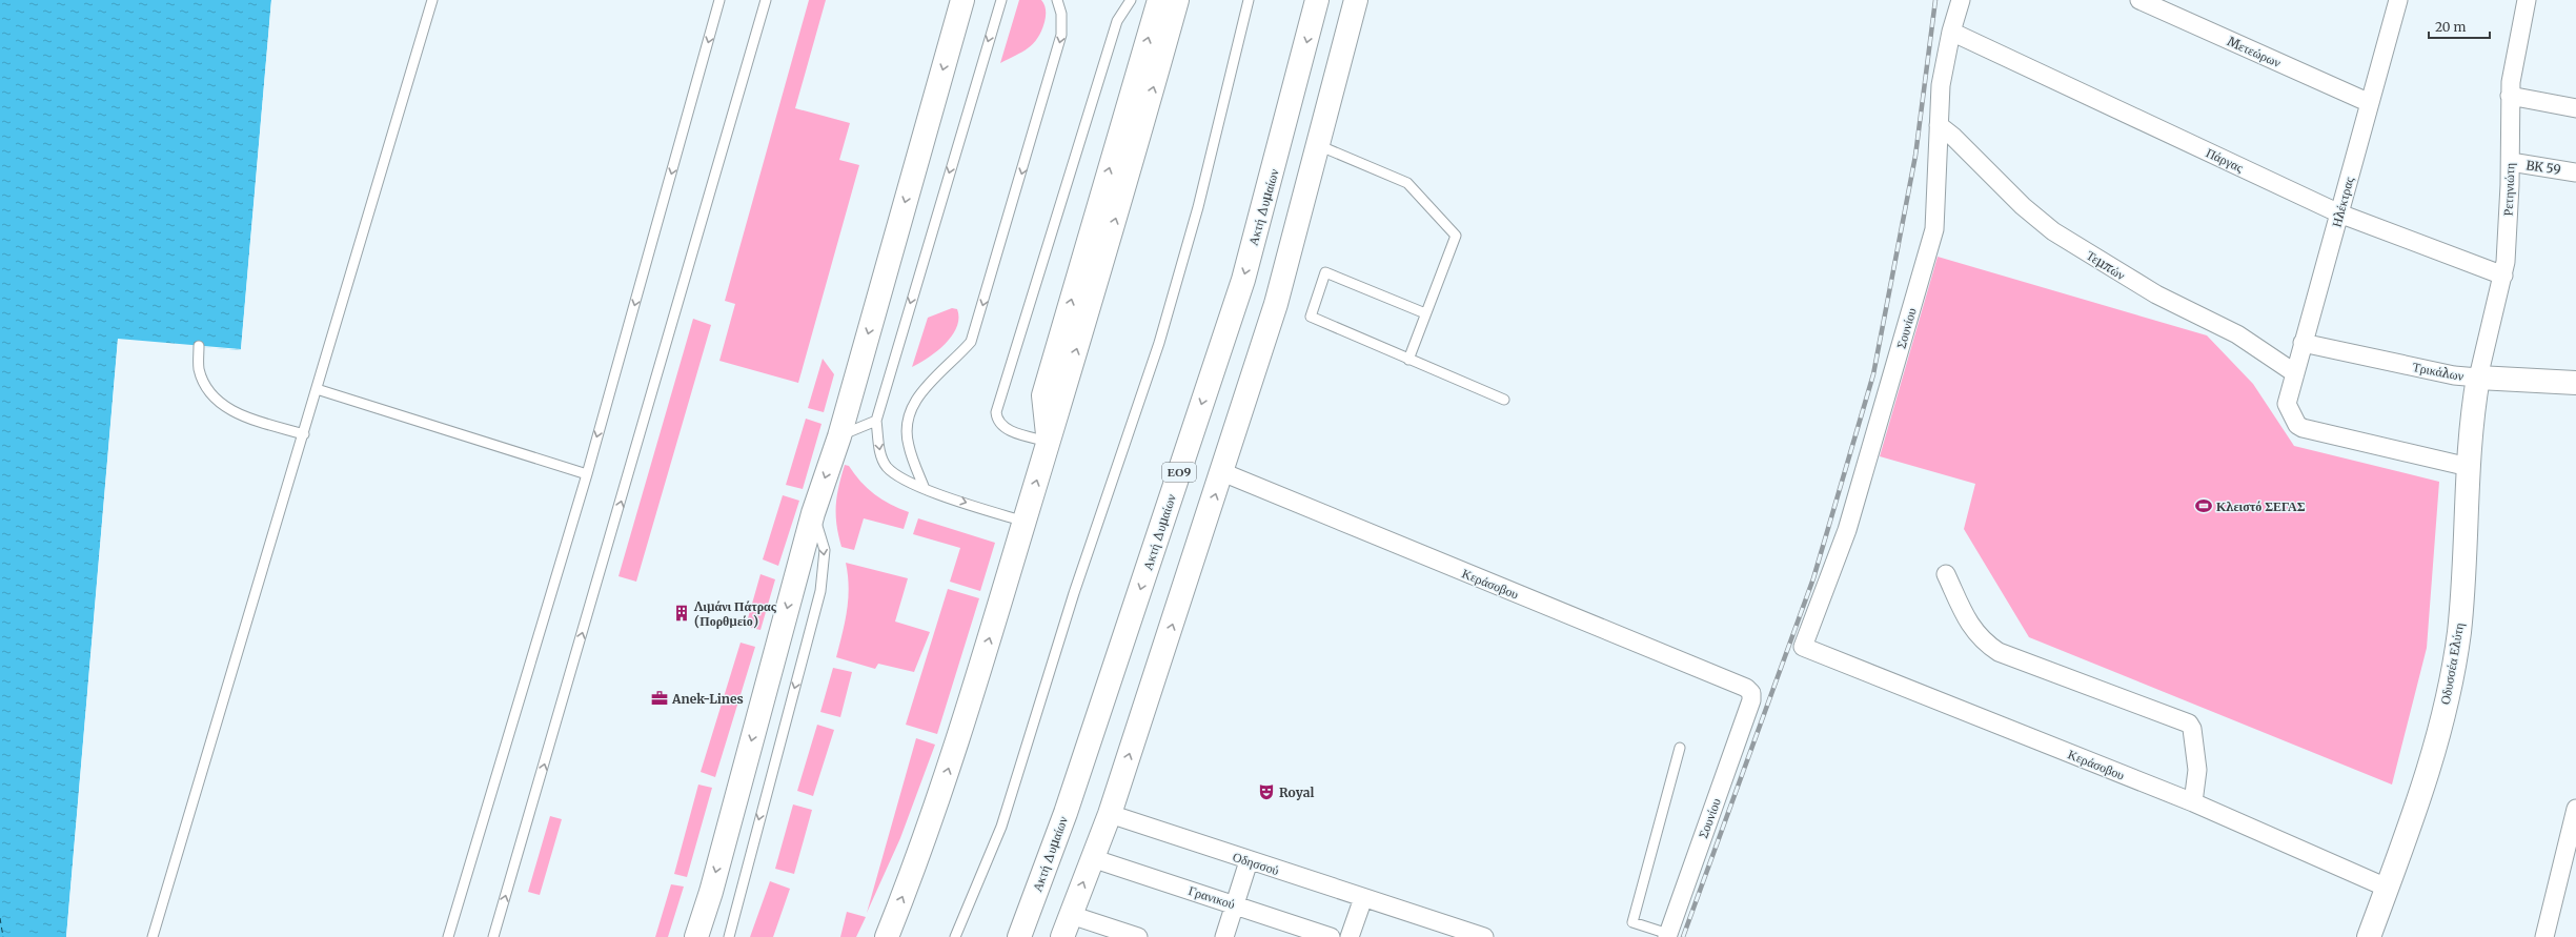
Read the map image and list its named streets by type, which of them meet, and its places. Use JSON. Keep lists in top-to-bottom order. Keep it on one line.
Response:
{"streets":{"main road":["Ακτή Δυμαίων","Τρικάλων","ΕΟ9","Οδυσσέα Ελύτη"],"street":["Μετεώρων","Πάργας","BK 59","Ρετηνιώτη","Ηλέκτρας","Τεμπών","Σουνίου","Κεράσοβου","Οδησσού","Γρανικού"]},"crossings":[["Μετεώρων","Ηλέκτρας"],["Πάργας","Ρετηνιώτη"],["Πάργας","Ηλέκτρας"],["Πάργας","Σουνίου"],["BK 59","Ρετηνιώτη"],["Ρετηνιώτη","Τρικάλων"],["Ρετηνιώτη","Οδυσσέα Ελύτη"],["Ηλέκτρας","Τεμπών"],["Ηλέκτρας","Τρικάλων"],["Ηλέκτρας","Οδυσσέα Ελύτη"],["Τεμπών","Σουνίου"],["Σουνίου","Κεράσοβου"],["Τρικάλων","Οδυσσέα Ελύτη"],["Κεράσοβου","Οδυσσέα Ελύτη"]],"places":{"sports":["Κλειστό ΣΕΓΑΣ"],"building":["Λιμάνι Πάτρας (Πορθμείο)"],"office":["Anek-Lines"],"theatre":["Royal"]},"scale_bar":"20 m"}
